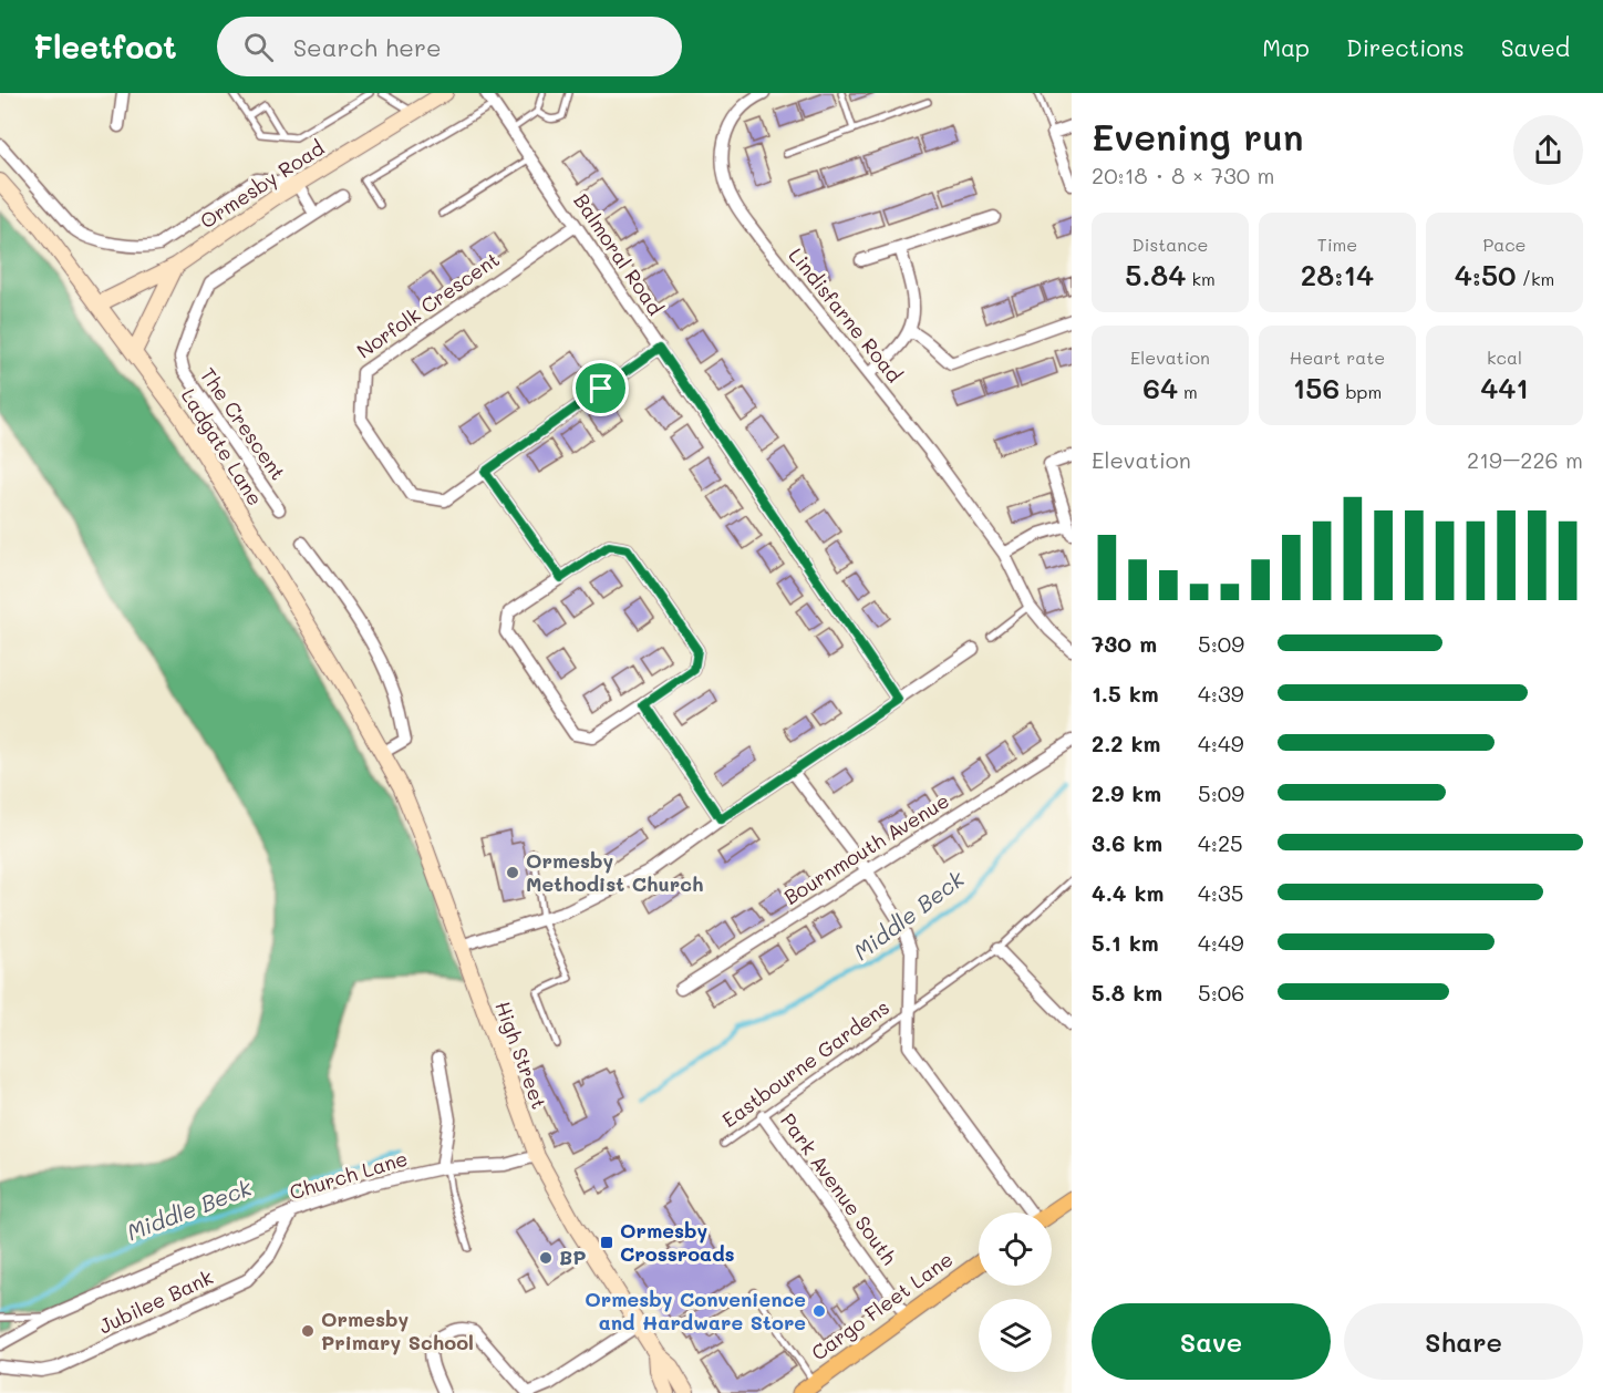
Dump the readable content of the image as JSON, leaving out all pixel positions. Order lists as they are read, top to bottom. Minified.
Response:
{"streets":{"main road":["Ormesby Road","Ladgate Lane","High Street","Cargo Fleet Lane"],"street":["Balmoral Road","Norfolk Crescent","Lindisfarne Road","The Crescent","Bournmouth Avenue","Church Lane","Park Avenue South","Jubilee Bank"],"lane":["Eastbourne Gardens"]},"crossings":[["Ormesby Road","Ladgate Lane"],["Balmoral Road","Norfolk Crescent"],["Ladgate Lane","High Street"],["High Street","Church Lane"],["Eastbourne Gardens","Park Avenue South"],["Church Lane","Jubilee Bank"],["Park Avenue South","Cargo Fleet Lane"]],"water":["Middle Beck"],"places":{"other":["Ormesby Methodist Church","BP","Ormesby Convenience and Hardware Store","Ormesby Primary School"],"transit":["Ormesby Crossroads"]},"page":{"header":"Fleetfoot","search":"Search here","nav":["Map","Directions","Saved"],"heading":["Evening run","20:18 · 8 × 730 m"],"stats":[["Distance","5.84 km"],["Time","28:14"],["Pace","4:50 /km"],["Elevation","64 m"],["Heart rate","156 bpm"],["kcal","441"]],"chart":["Elevation","219–226 m"],"list":[{"name":"730 m","note":"5:09"},{"name":"1.5 km","note":"4:39"},{"name":"2.2 km","note":"4:49"},{"name":"2.9 km","note":"5:09"},{"name":"3.6 km","note":"4:25"},{"name":"4.4 km","note":"4:35"},{"name":"5.1 km","note":"4:49"},{"name":"5.8 km","note":"5:06"}],"buttons":["Save","Share"]}}
